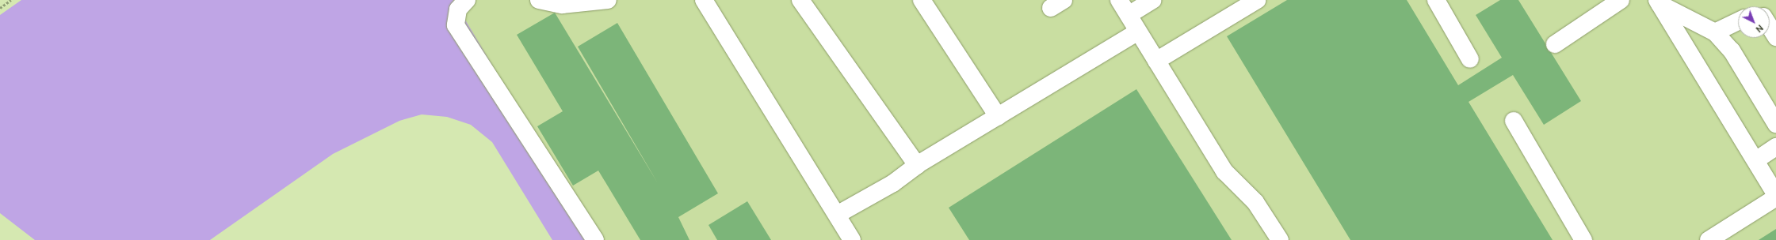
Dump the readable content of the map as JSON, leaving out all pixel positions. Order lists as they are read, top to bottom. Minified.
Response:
{"north":"bottom right"}
